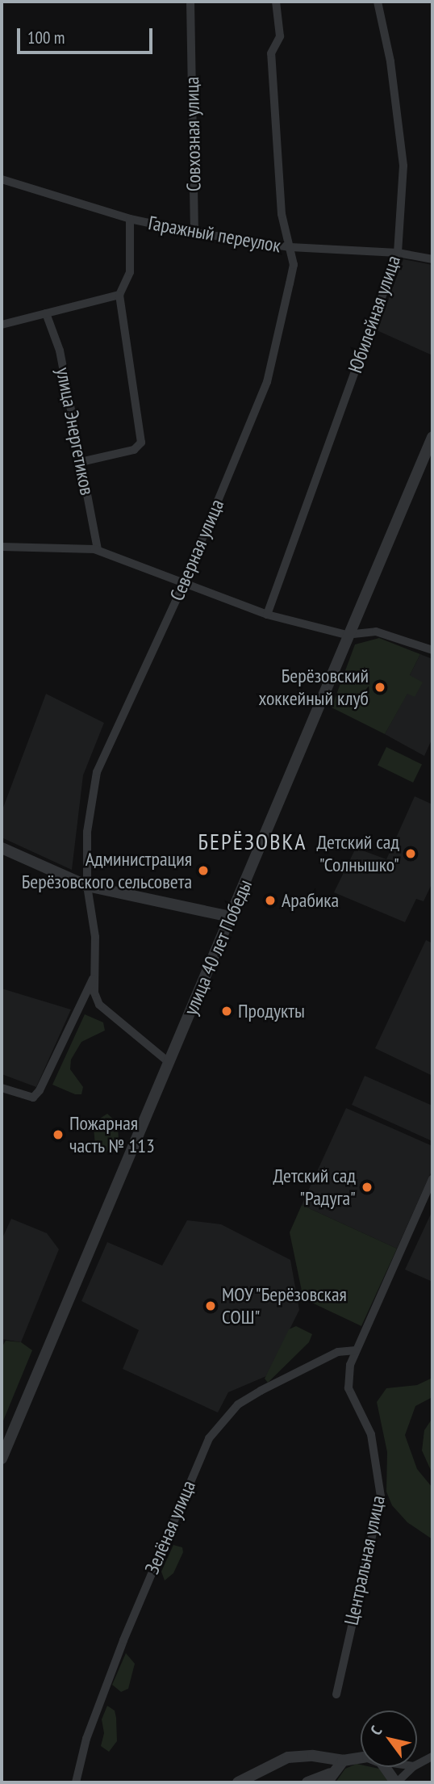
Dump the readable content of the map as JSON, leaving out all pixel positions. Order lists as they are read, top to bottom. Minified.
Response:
{"streets":{"street":["Совхозная улица","Гаражный переулок","Юбилейная улица","улица Энергетиков","Северная улица","улица 40 лет Победы","Зелёная улица","Центральная улица"]},"crossings":[["Совхозная улица","Гаражный переулок"],["Гаражный переулок","Юбилейная улица"],["Гаражный переулок","Северная улица"],["Северная улица","улица 40 лет Победы"],["Зелёная улица","Центральная улица"]],"districts":["БЕРЁЗОВКА"],"places":["Берёзовский хоккейный клуб","Детский сад \"Солнышко\"","Администрация Берёзовского сельсовета","Арабика","Продукты","Пожарная часть № 113","Детский сад \"Радуга\"","МОУ \"Берёзовская СОШ\""],"scale_bar":"100 m","north":"top left"}
